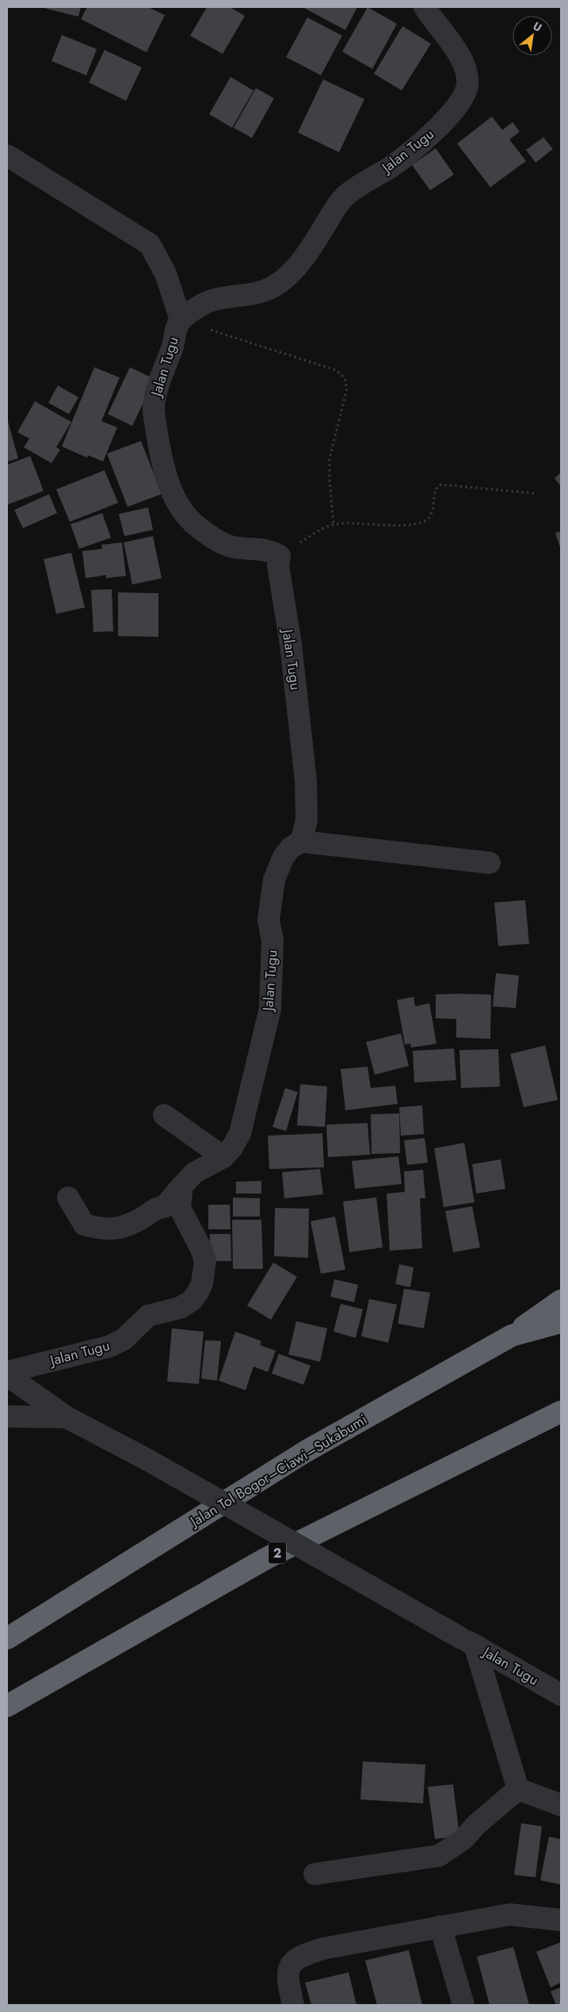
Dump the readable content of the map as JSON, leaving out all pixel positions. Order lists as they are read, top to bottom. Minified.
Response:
{"streets":{"highway":["Jalan Tol Bogor–Ciawi–Sukabumi","2"],"street":["Jalan Tugu"]},"north":"top right"}
